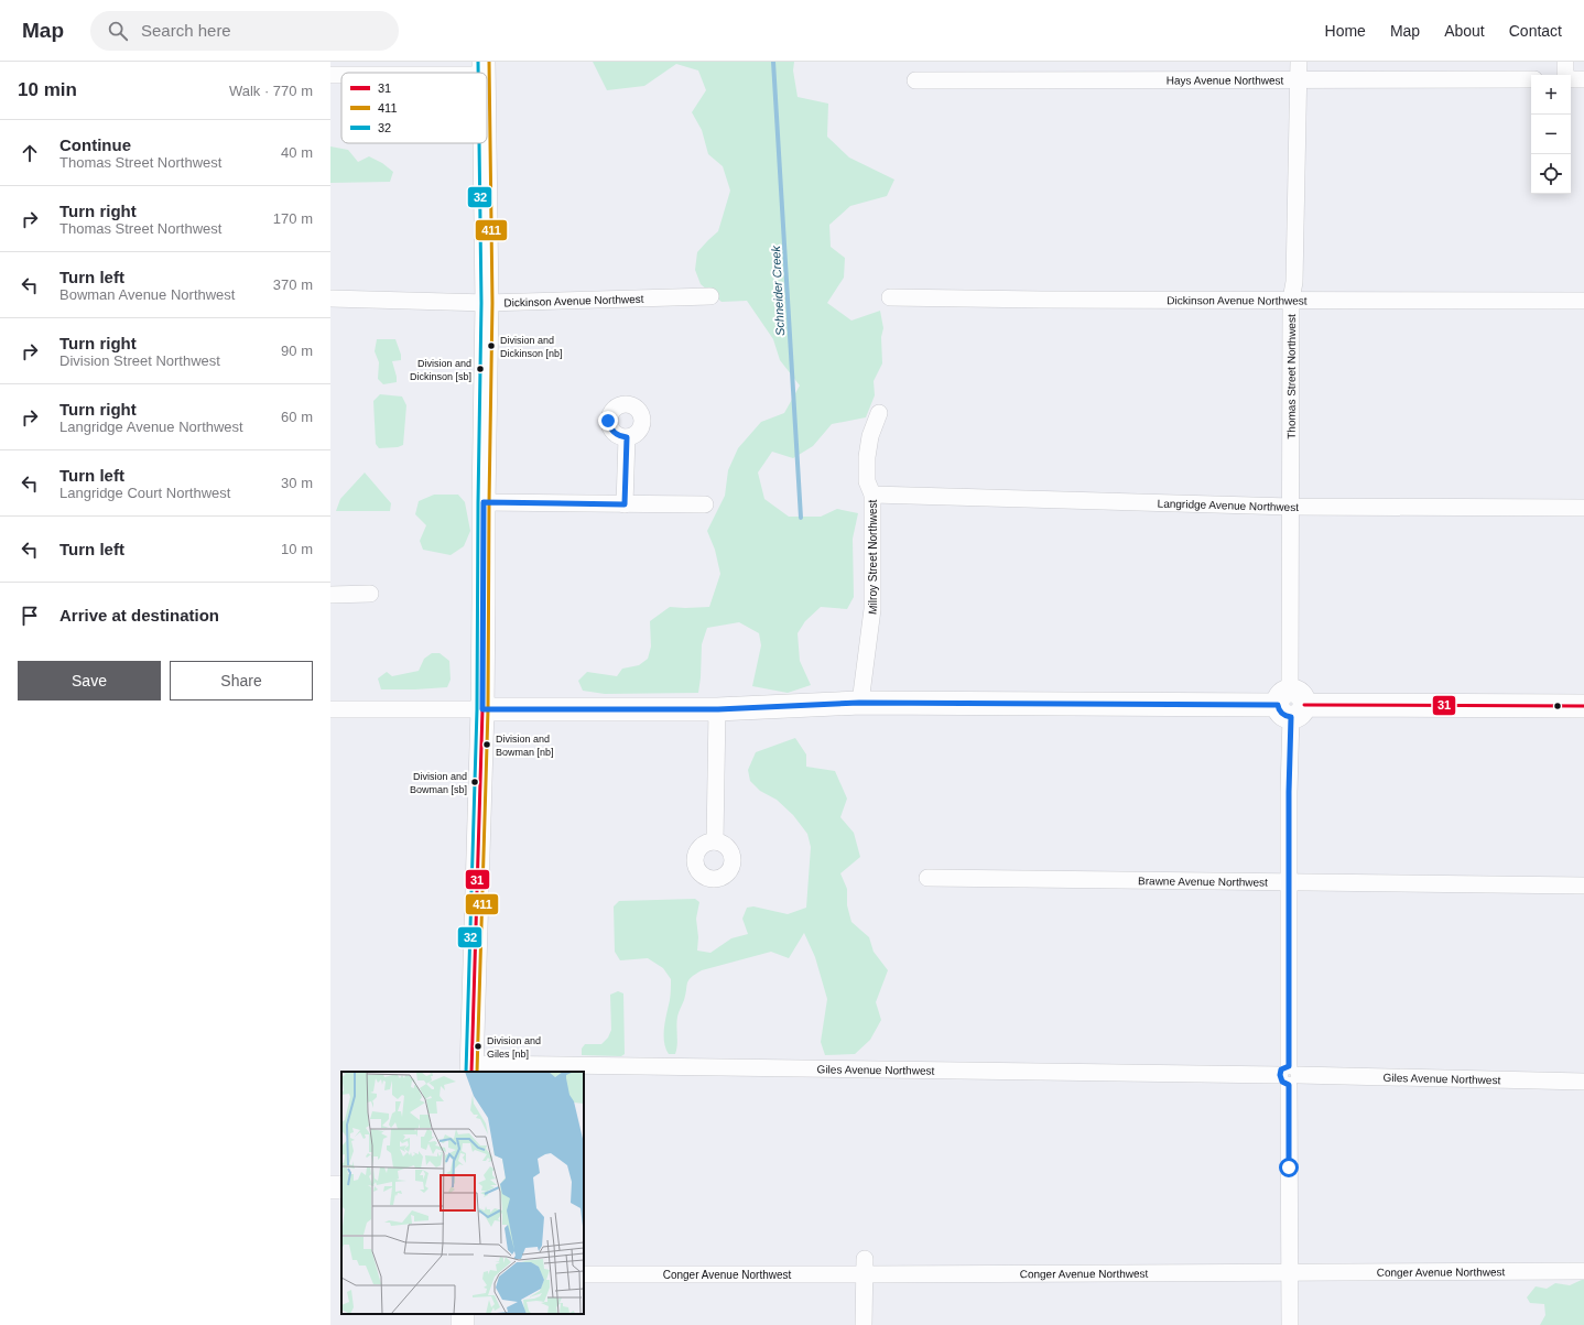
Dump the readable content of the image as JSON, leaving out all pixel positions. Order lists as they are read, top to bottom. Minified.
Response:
{"streets":{"street":["Hays Avenue Northwest","Dickinson Avenue Northwest","Thomas Street Northwest","Langridge Avenue Northwest","Milroy Street Northwest","Brawne Avenue Northwest","Giles Avenue Northwest","Conger Avenue Northwest"]},"crossings":[["Hays Avenue Northwest","Thomas Street Northwest"],["Dickinson Avenue Northwest","Thomas Street Northwest"],["Thomas Street Northwest","Langridge Avenue Northwest"],["Thomas Street Northwest","Brawne Avenue Northwest"],["Thomas Street Northwest","Giles Avenue Northwest"],["Thomas Street Northwest","Conger Avenue Northwest"],["Langridge Avenue Northwest","Milroy Street Northwest"]],"water":["Schneider Creek"],"places":["Division and Dickinson [nb]","Division and Dickinson [sb]","Division and Bowman [nb]","Division and Bowman [sb]","Division and Giles [nb]"],"lines":["transit line 411","transit line 32","transit line 31"],"legend":["31","411","32"],"page":{"header":"Map","search":"Search here","nav":["Home","Map","About","Contact"],"heading":["10 min","Walk · 770 m"],"map_buttons":["+","−"],"list":[["Continue","Thomas Street Northwest","40 m"],["Turn right","Thomas Street Northwest","170 m"],["Turn left","Bowman Avenue Northwest","370 m"],["Turn right","Division Street Northwest","90 m"],["Turn right","Langridge Avenue Northwest","60 m"],["Turn left","Langridge Court Northwest","30 m"],["Turn left","10 m"],"Arrive at destination"],"buttons":["Save","Share"]}}
